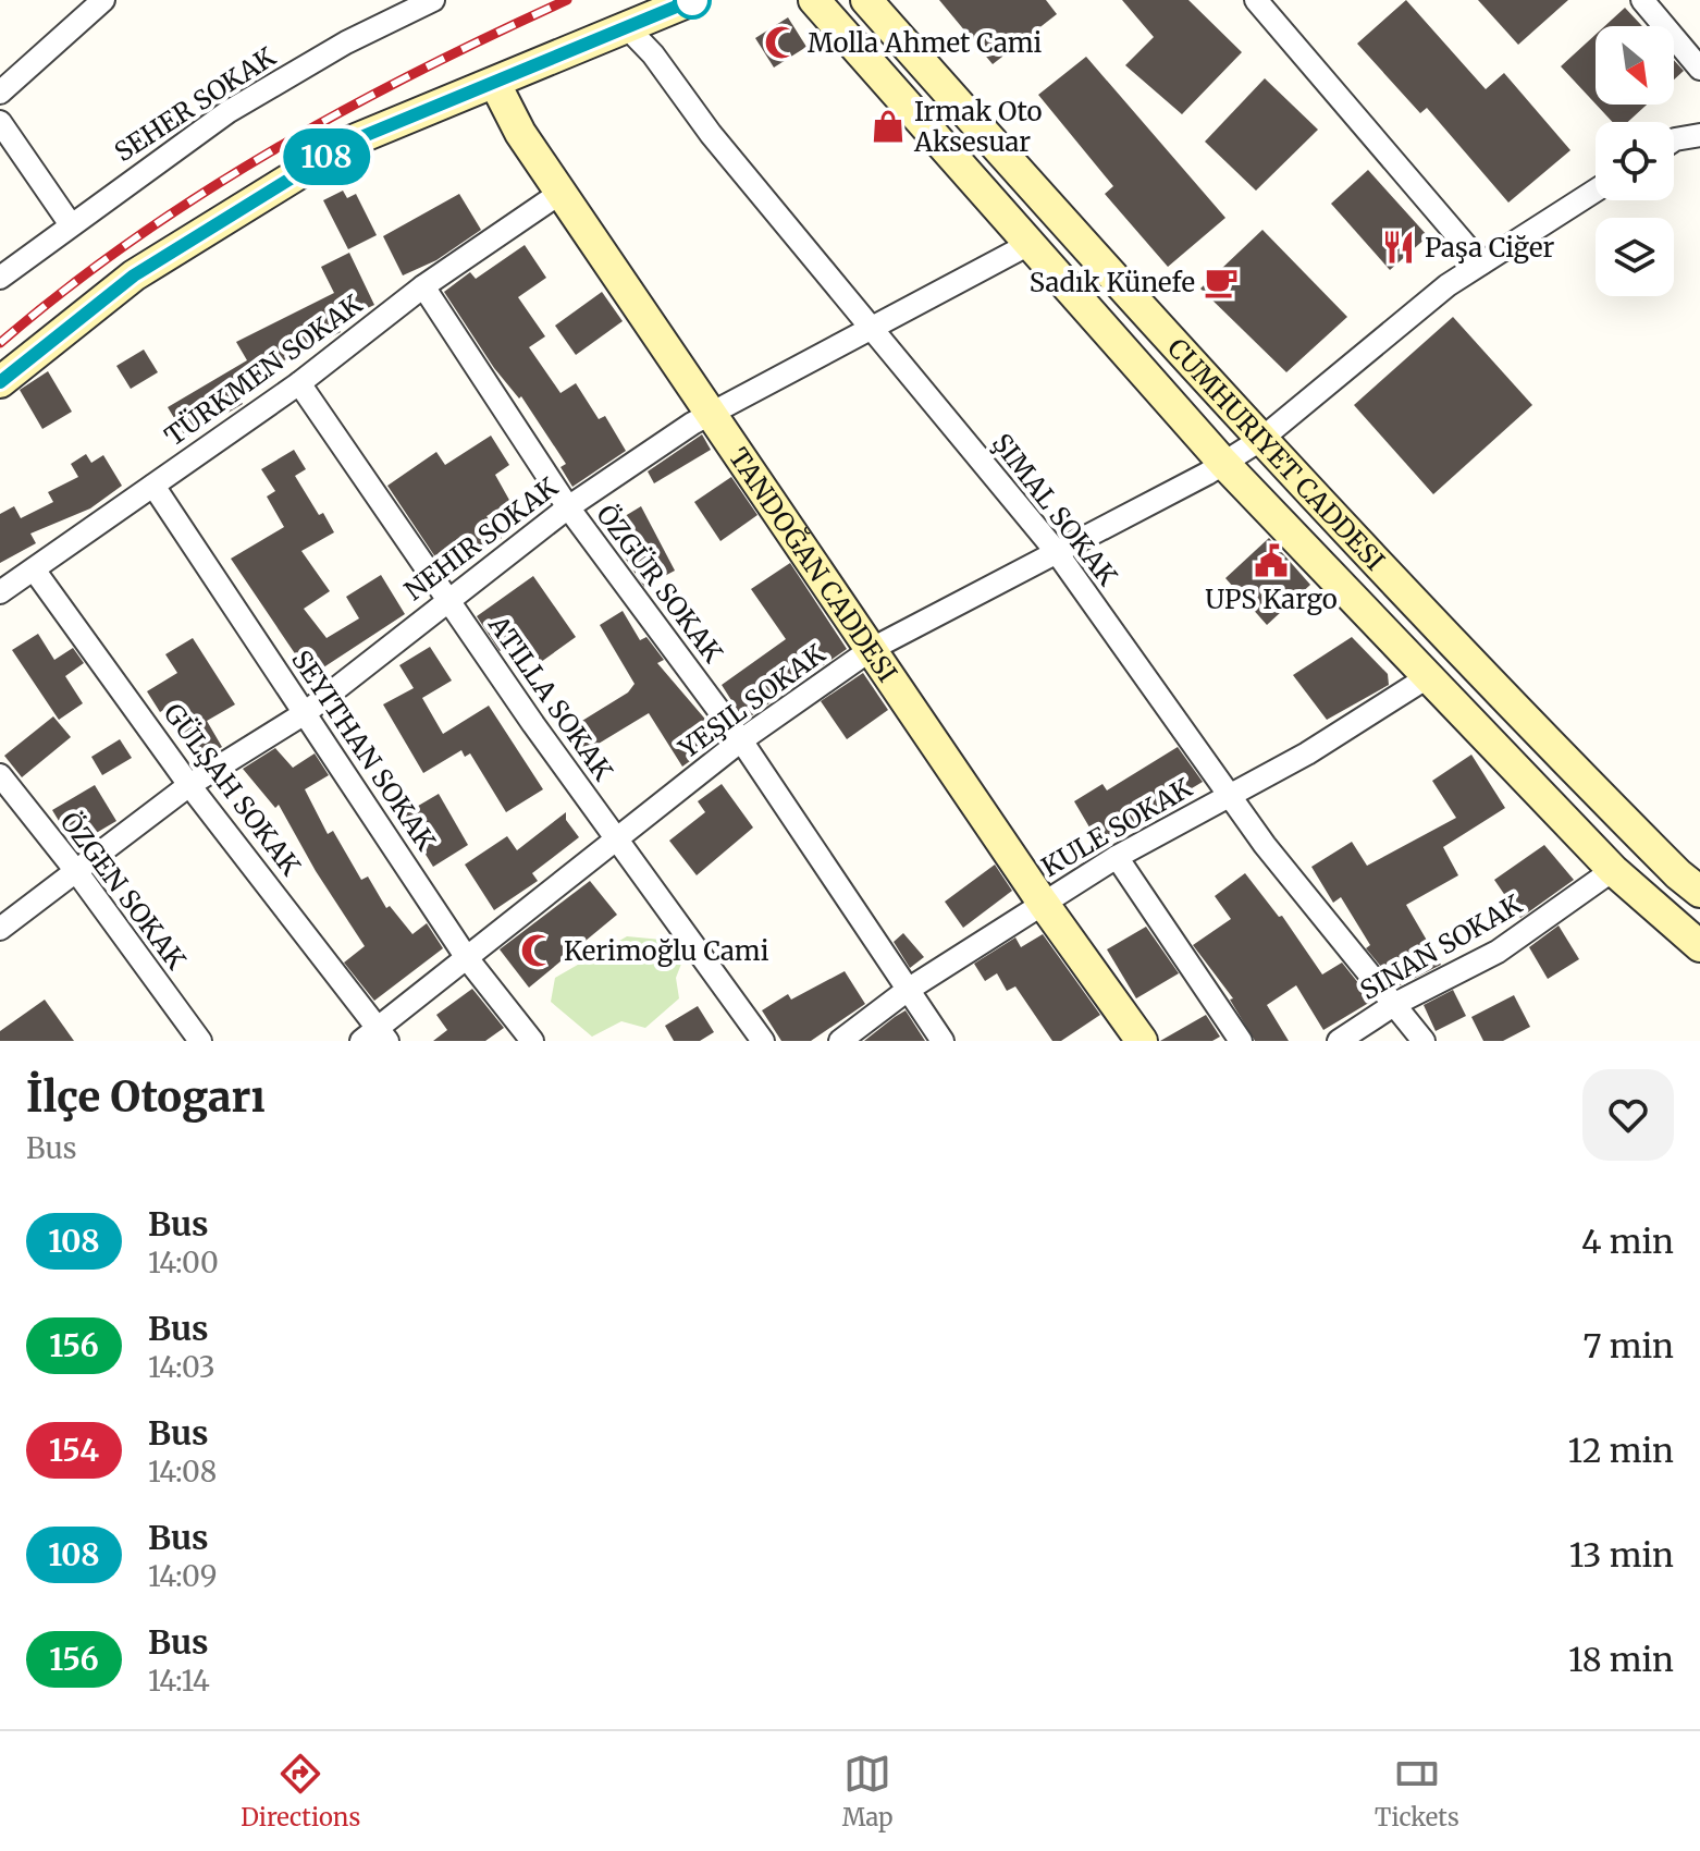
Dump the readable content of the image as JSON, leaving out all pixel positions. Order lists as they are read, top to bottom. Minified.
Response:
{"streets":{"main road":["CUMHURIYET CADDESI","TANDOĞAN CADDESI"],"street":["SEHER SOKAK","TÜRKMEN SOKAK","ŞIMAL SOKAK","NEHIR SOKAK","ÖZGÜR SOKAK","ATILLA SOKAK","YEŞIL SOKAK","SEYITHAN SOKAK","GÜLŞAH SOKAK","KULE SOKAK","ÖZGEN SOKAK","SINAN SOKAK"]},"crossings":[["TÜRKMEN SOKAK","TANDOĞAN CADDESI"],["TÜRKMEN SOKAK","ÖZGÜR SOKAK"],["TÜRKMEN SOKAK","ATILLA SOKAK"],["TÜRKMEN SOKAK","SEYITHAN SOKAK"],["TÜRKMEN SOKAK","GÜLŞAH SOKAK"],["CUMHURIYET CADDESI","YEŞIL SOKAK"],["ŞIMAL SOKAK","NEHIR SOKAK"],["ŞIMAL SOKAK","YEŞIL SOKAK"],["ŞIMAL SOKAK","KULE SOKAK"],["ŞIMAL SOKAK","SINAN SOKAK"],["NEHIR SOKAK","TANDOĞAN CADDESI"],["NEHIR SOKAK","ÖZGÜR SOKAK"],["NEHIR SOKAK","ATILLA SOKAK"],["NEHIR SOKAK","SEYITHAN SOKAK"],["NEHIR SOKAK","GÜLŞAH SOKAK"],["NEHIR SOKAK","ÖZGEN SOKAK"],["TANDOĞAN CADDESI","YEŞIL SOKAK"],["TANDOĞAN CADDESI","KULE SOKAK"],["ÖZGÜR SOKAK","YEŞIL SOKAK"],["ÖZGÜR SOKAK","KULE SOKAK"],["ATILLA SOKAK","YEŞIL SOKAK"],["YEŞIL SOKAK","SEYITHAN SOKAK"],["YEŞIL SOKAK","GÜLŞAH SOKAK"]],"places":{"mosque":["Molla Ahmet Cami","Kerimoğlu Cami"],"shop":["Irmak Oto Aksesuar"],"restaurant":["Paşa Ciğer"],"cafe":["Sadık Künefe"],"public building":["UPS Kargo"]},"lines":["bus line 108"],"north":"bottom right","page":{"on_map":"108","heading":["İlçe Otogarı","Bus"],"list":[{"mark":"108","name":"Bus","note":"14:00","value":"4 min"},{"mark":"156","name":"Bus","note":"14:03","value":"7 min"},{"mark":"154","name":"Bus","note":"14:08","value":"12 min"},{"mark":"108","name":"Bus","note":"14:09","value":"13 min"},{"mark":"156","name":"Bus","note":"14:14","value":"18 min"}],"tabs":["Directions","Map","Tickets"]}}
